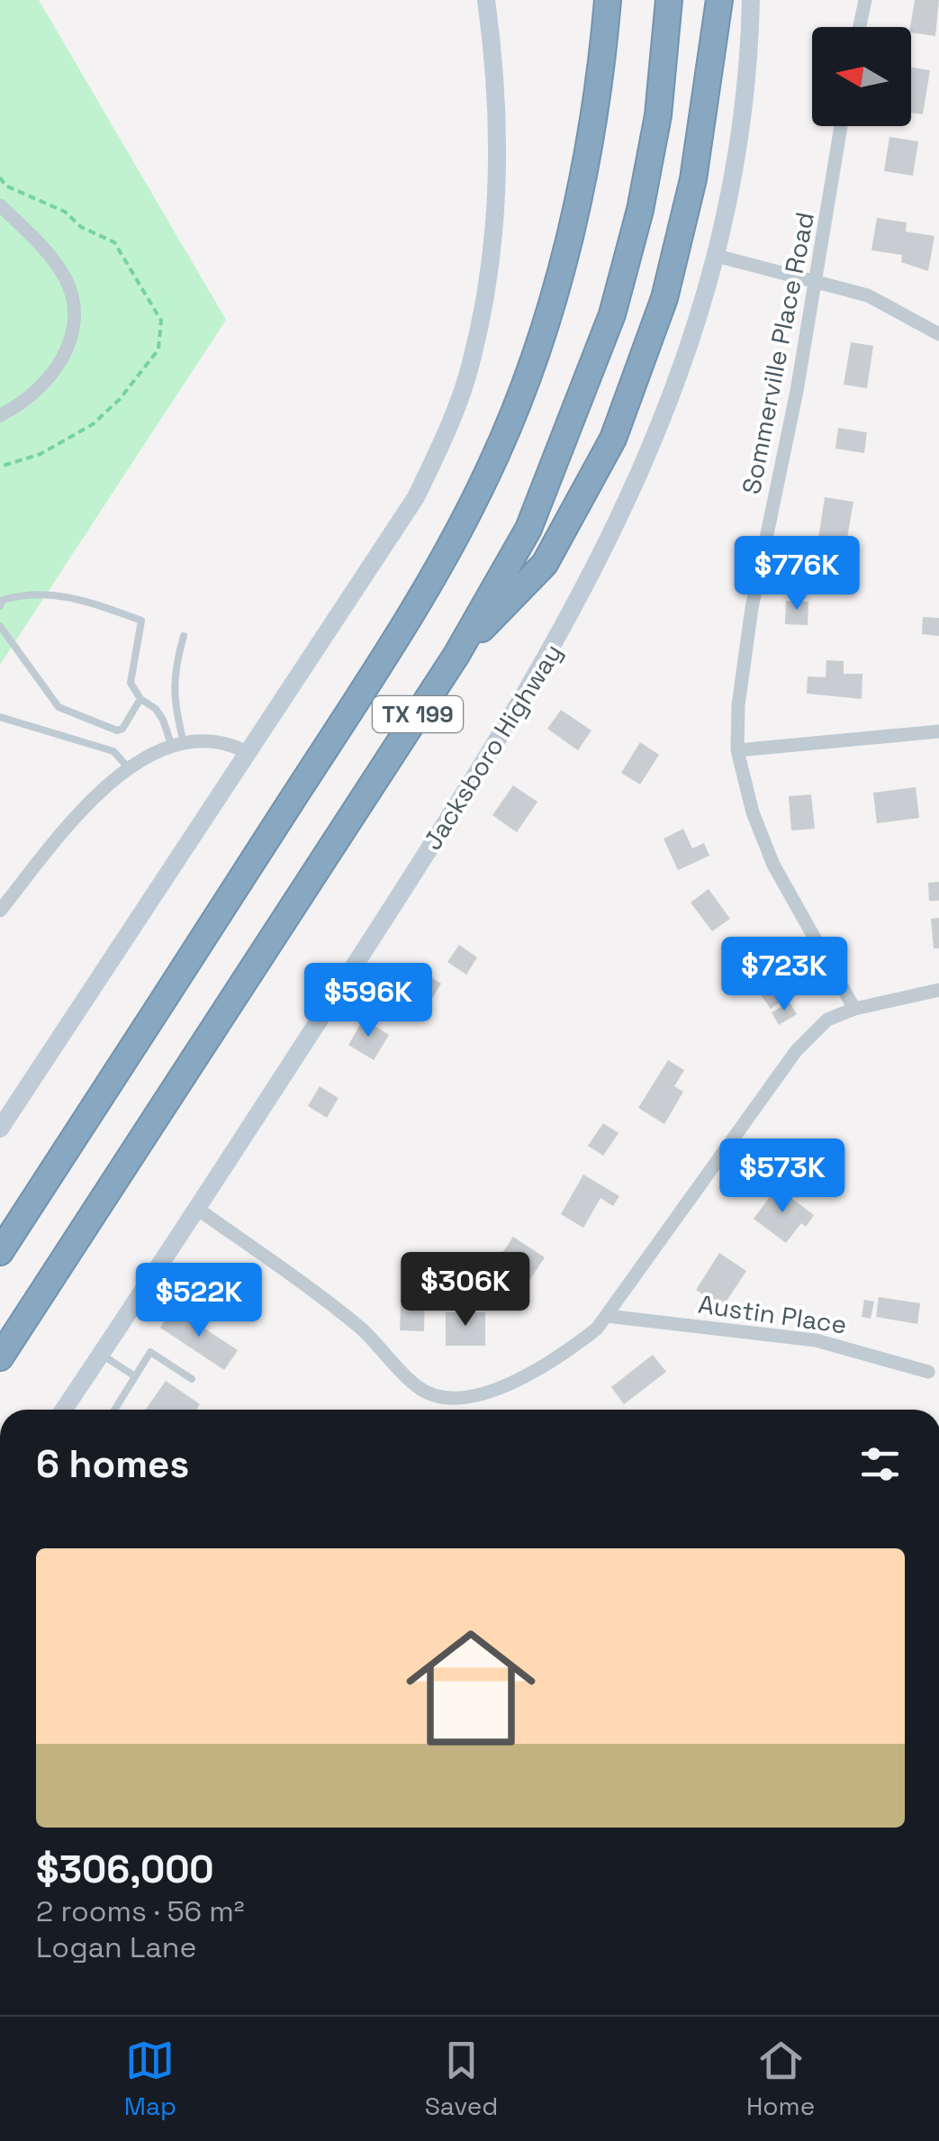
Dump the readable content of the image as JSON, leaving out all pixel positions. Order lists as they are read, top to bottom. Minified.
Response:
{"streets":{"highway":["TX 199"],"main road":["Jacksboro Highway"],"street":["Sommerville Place Road","Austin Place"]},"north":"left","page":{"price":["$776K","$723K","$596K","$573K","$306K","$522K"],"heading":"6 homes","list":[{"name":"$306,000","note":"2 rooms · 56 m² · Logan Lane"}],"tabs":["Map","Saved","Home"]}}
